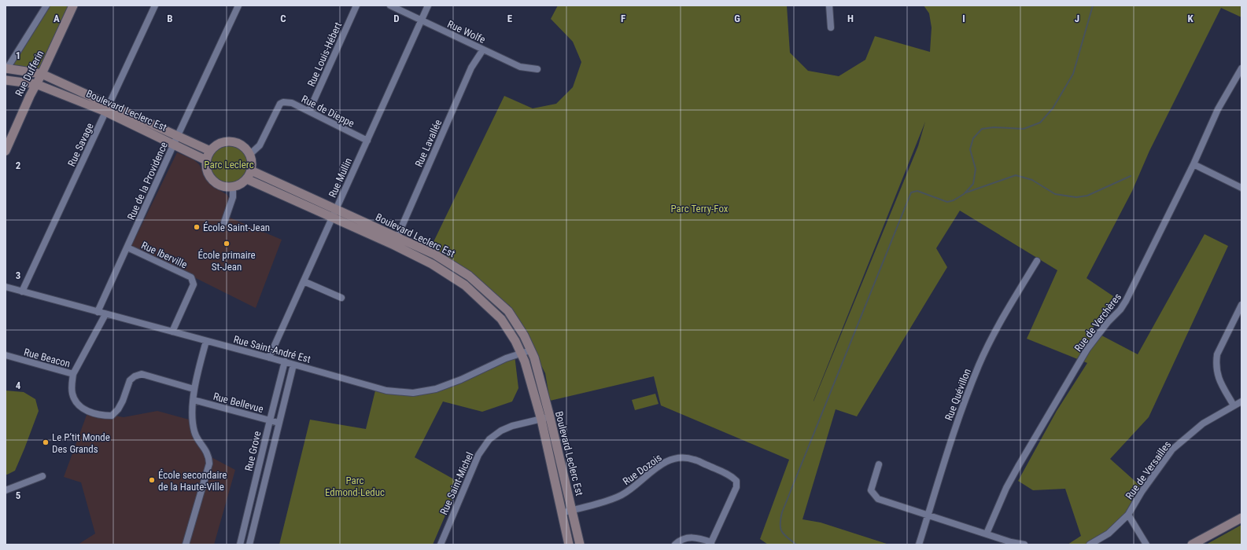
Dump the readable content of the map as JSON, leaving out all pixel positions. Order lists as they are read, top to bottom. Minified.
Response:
{"streets":{"street":["Rue Wolfe","Rue Louis-Hébert","Rue Dufferin","Boulevard Leclerc Est","Rue de Dieppe","Rue Lavallée","Rue Savage","Rue Mullin","Rue de la Providence","Rue Iberville","Rue de Verchères","Rue Saint-André Est","Rue Beacon","Rue Quévillon","Rue Bellevue","Rue Grove","Rue Dozois","Rue de Versailles","Rue Saint-Michel"]},"crossings":[["Rue Wolfe","Rue Lavallée"],["Rue Wolfe","Rue Mullin"],["Rue Louis-Hébert","Rue de Dieppe"],["Rue Dufferin","Boulevard Leclerc Est"],["Boulevard Leclerc Est","Rue de Dieppe"],["Boulevard Leclerc Est","Rue Lavallée"],["Boulevard Leclerc Est","Rue Savage"],["Boulevard Leclerc Est","Rue Mullin"],["Boulevard Leclerc Est","Rue de la Providence"],["Boulevard Leclerc Est","Rue Saint-André Est"],["Boulevard Leclerc Est","Rue Dozois"],["Boulevard Leclerc Est","Rue Saint-Michel"],["Rue de Dieppe","Rue Mullin"],["Rue Savage","Rue Saint-André Est"],["Rue Mullin","Rue Saint-André Est"],["Rue de la Providence","Rue Iberville"],["Rue de la Providence","Rue Saint-André Est"],["Rue Iberville","Rue Saint-André Est"],["Rue Saint-André Est","Rue Beacon"],["Rue Saint-André Est","Rue Grove"],["Rue Bellevue","Rue Grove"]],"parks":["Parc Leclerc","Parc Terry-Fox","Parc Edmond-Leduc"],"places":["École Saint-Jean","École primaire St-Jean","Le P’tit Monde Des Grands","École secondaire de la Haute-Ville"],"grid":{"columns":["A","B","C","D","E","F","G","H","I","J","K"],"rows":["1","2","3","4","5"]}}
